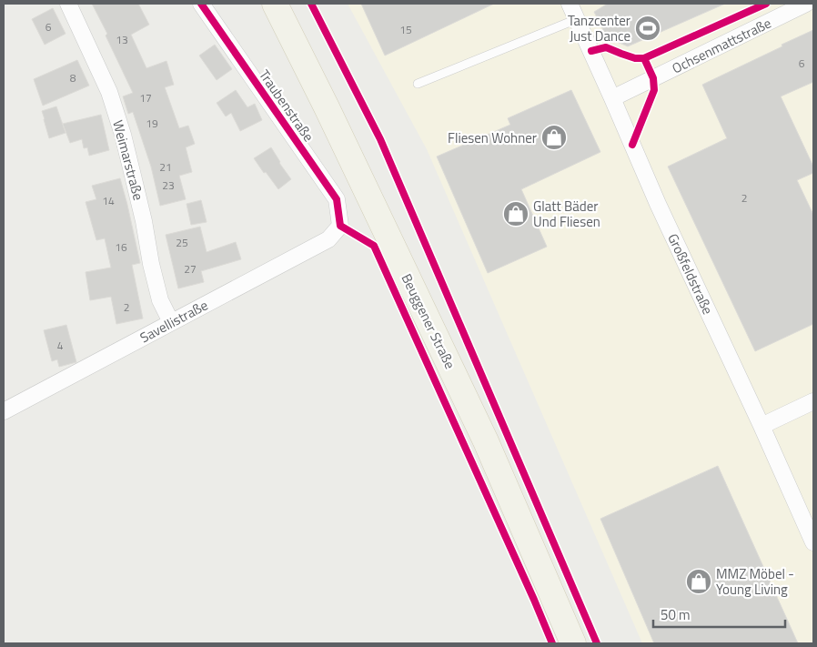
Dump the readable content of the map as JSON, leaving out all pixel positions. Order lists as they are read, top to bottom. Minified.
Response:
{"streets":{"main road":["Beuggener Straße"],"street":["Ochsenmattstraße","Traubenstraße","Weimarstraße","Großfeldstraße","Savellistraße"]},"crossings":[["Ochsenmattstraße","Großfeldstraße"],["Traubenstraße","Savellistraße"],["Weimarstraße","Savellistraße"]],"places":{"sports":["Tanzcenter Just Dance"],"shop":["Fliesen Wohner","Glatt Bäder Und Fliesen","MMZ Möbel - Young Living"]},"house_numbers":["6","15","13","6","8","17","19","21","23","2","14","25","16","27","2","4"],"scale_bar":"50 m"}
